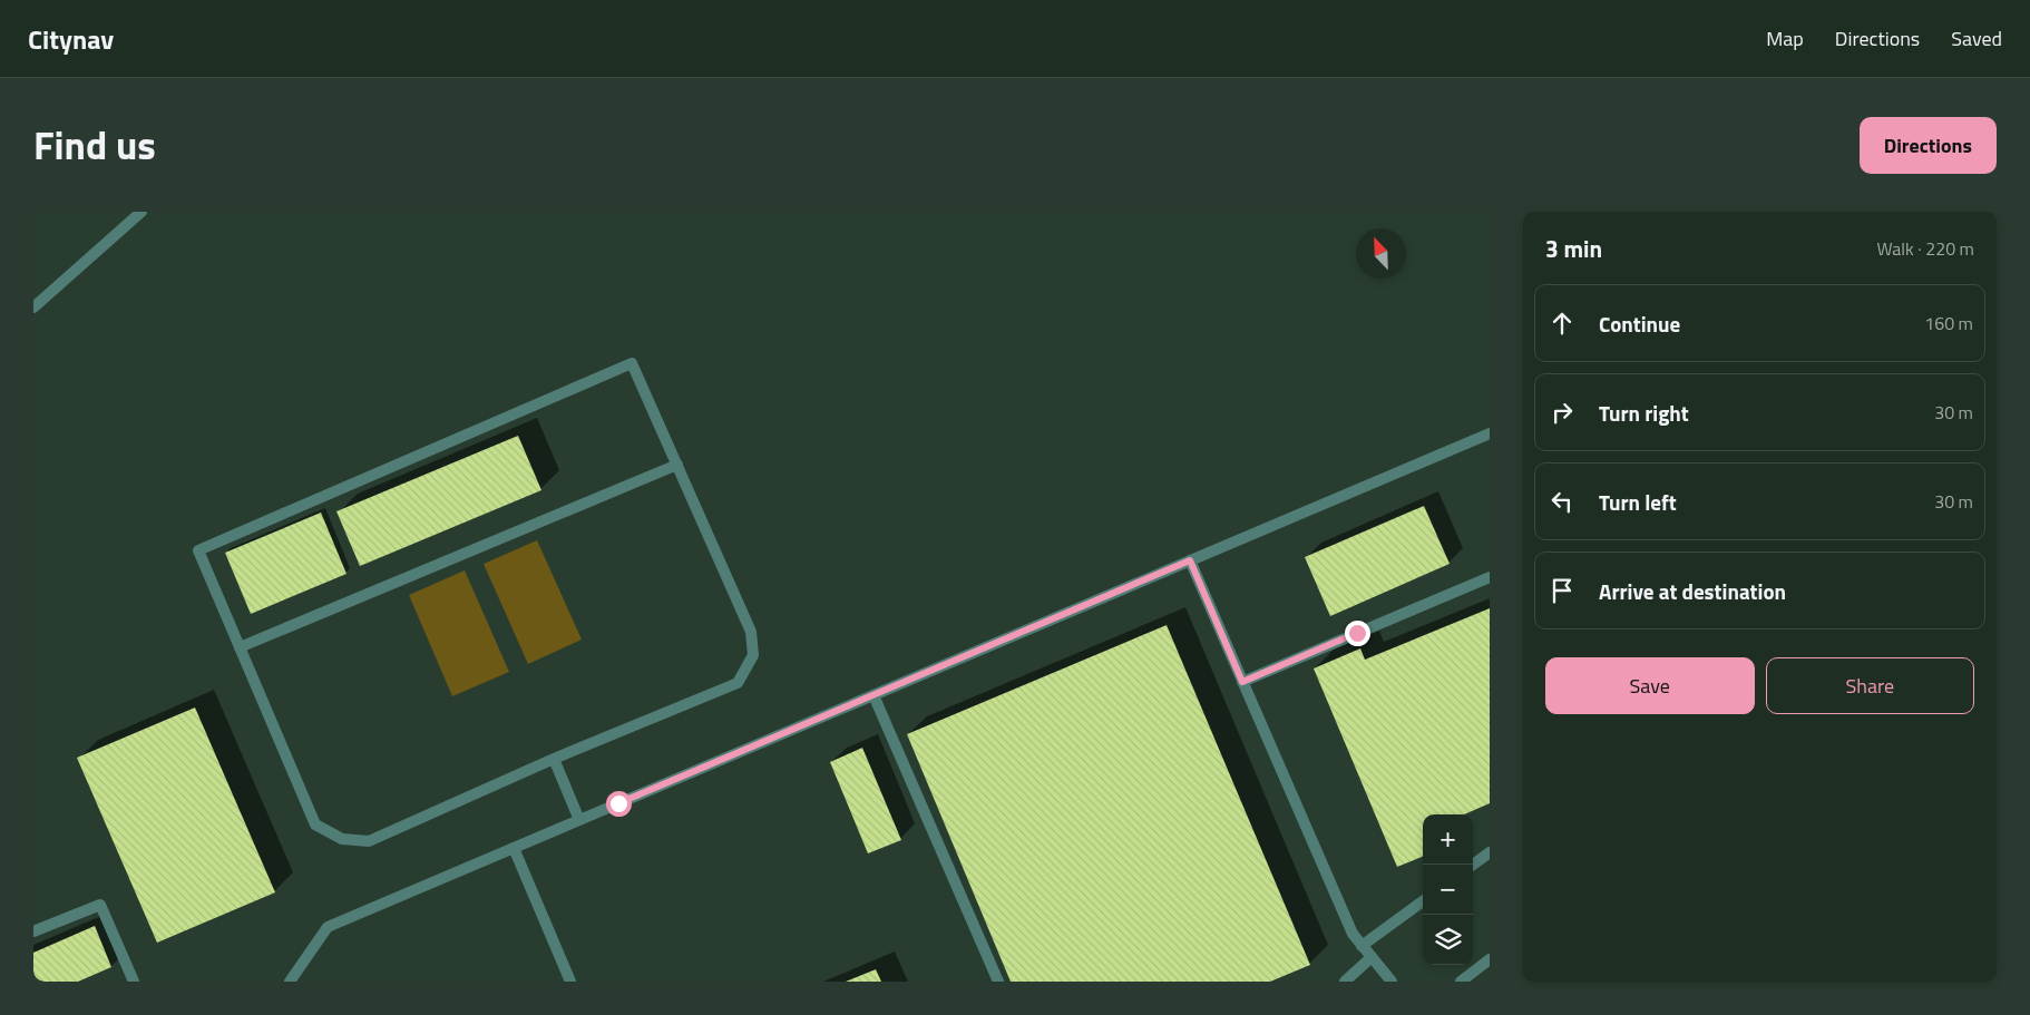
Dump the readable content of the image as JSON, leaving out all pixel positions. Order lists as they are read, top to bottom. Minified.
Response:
{"north":"top left","page":{"header":"Citynav","nav":["Map","Directions","Saved"],"title":"Find us","buttons":["Directions",["Save","Share"]],"heading":["3 min","Walk · 220 m"],"list":[["Continue","160 m"],["Turn right","30 m"],["Turn left","30 m"],"Arrive at destination"],"map_buttons":["+","−"]}}
